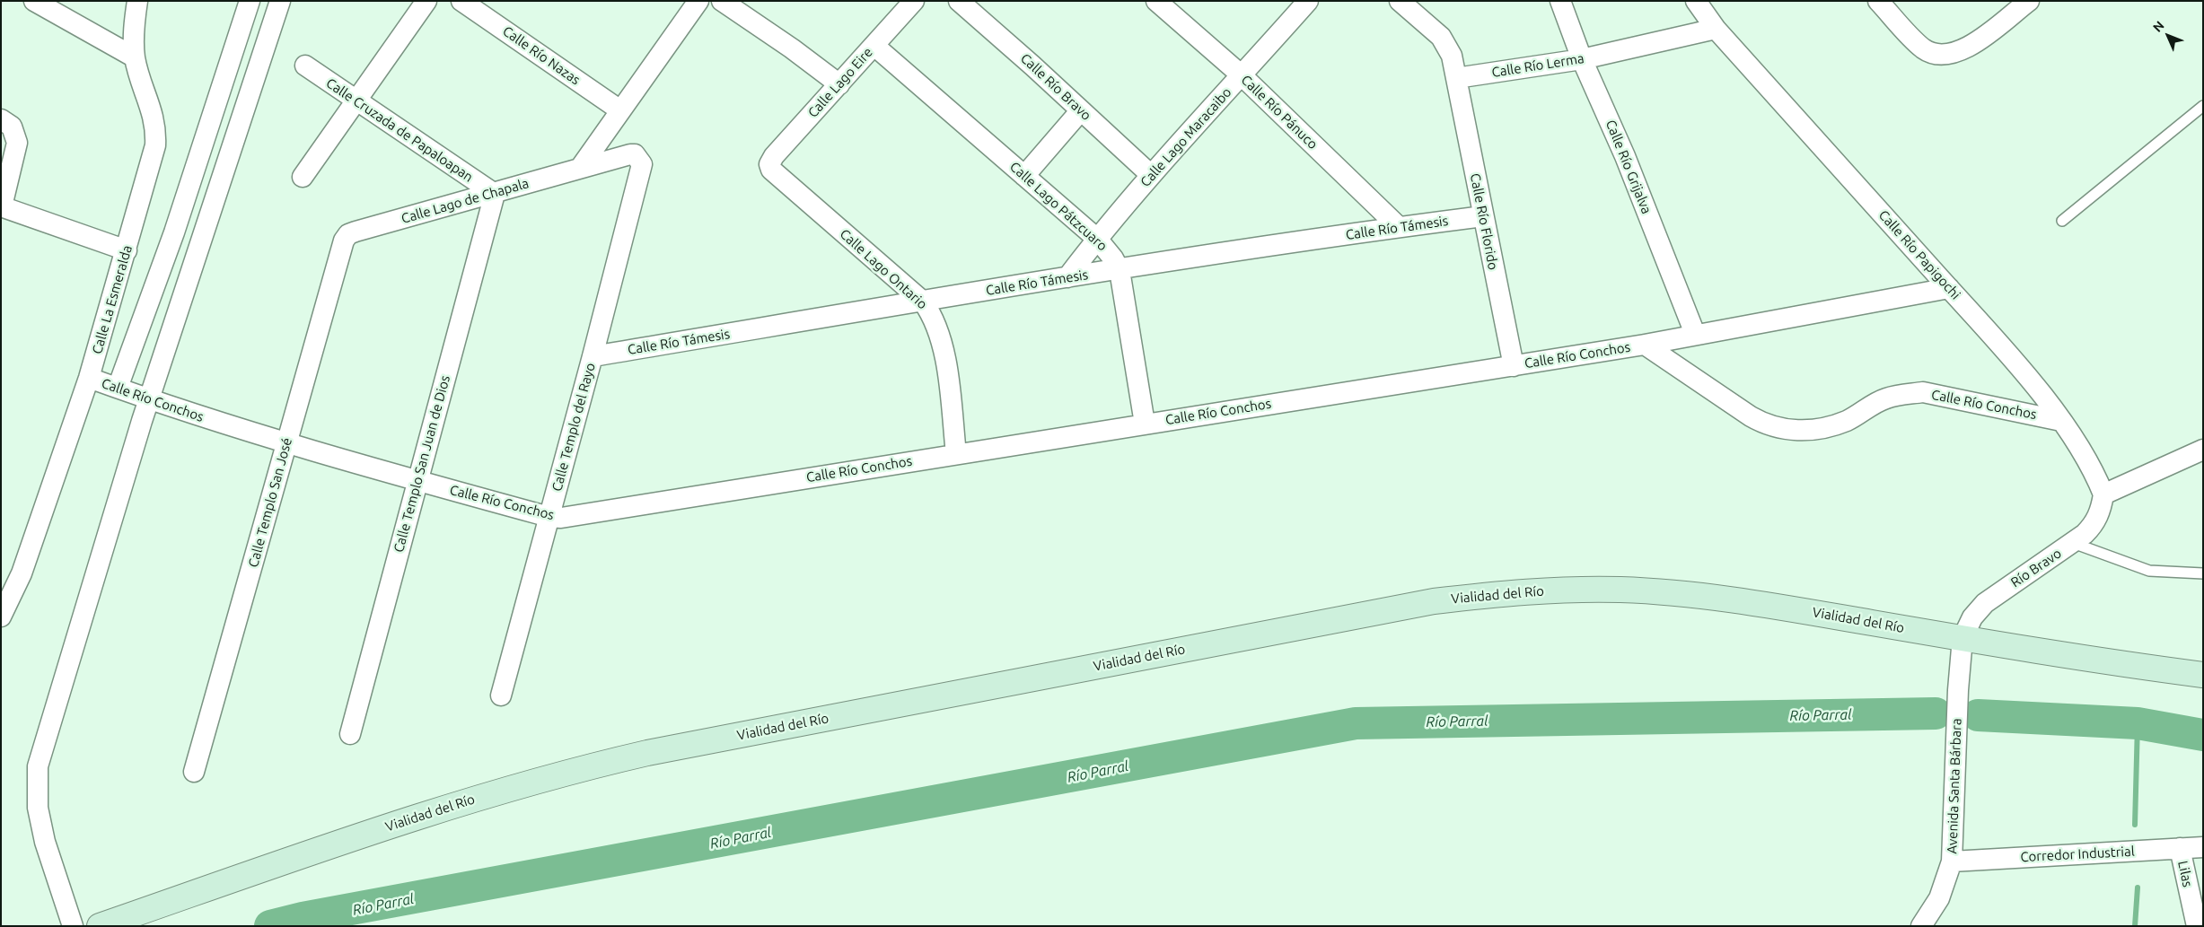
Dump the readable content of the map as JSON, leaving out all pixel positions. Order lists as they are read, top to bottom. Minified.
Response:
{"streets":{"main road":["Vialidad del Río"],"street":["Calle Río Nazas","Calle Río Lerma","Calle Lago Eire","Calle Río Bravo","Calle Río Pánuco","Calle Cruzada de Papaloapan","Calle Lago Maracaibo","Calle Río Grijalva","Calle Lago de Chapala","Calle Lago Pátzcuaro","Calle Río Florido","Calle Río Támesis","Calle Río Papigochi","Calle Lago Ontario","Calle La Esmeralda","Calle Río Conchos","Calle Templo del Rayo","Calle Templo San Juan de Dios","Calle Templo San José","Río Bravo","Avenida Santa Bárbara","Corredor Industrial","Lilas"]},"crossings":[["Calle Río Lerma","Calle Río Grijalva"],["Calle Río Lerma","Calle Río Florido"],["Calle Río Lerma","Calle Río Papigochi"],["Calle Lago Eire","Calle Lago Pátzcuaro"],["Calle Lago Eire","Calle Lago Ontario"],["Calle Río Bravo","Calle Lago Maracaibo"],["Calle Río Pánuco","Calle Lago Maracaibo"],["Calle Río Pánuco","Calle Río Támesis"],["Calle Cruzada de Papaloapan","Calle Lago de Chapala"],["Calle Cruzada de Papaloapan","Calle Templo San Juan de Dios"],["Calle Lago Maracaibo","Calle Lago Pátzcuaro"],["Calle Lago Maracaibo","Calle Río Támesis"],["Calle Río Grijalva","Calle Río Conchos"],["Calle Lago de Chapala","Calle Templo del Rayo"],["Calle Lago de Chapala","Calle Templo San Juan de Dios"],["Calle Lago de Chapala","Calle Templo San José"],["Calle Lago Pátzcuaro","Calle Río Támesis"],["Calle Lago Pátzcuaro","Calle Río Conchos"],["Calle Río Florido","Calle Río Támesis"],["Calle Río Florido","Calle Río Conchos"],["Calle Río Támesis","Calle Lago Ontario"],["Calle Río Támesis","Calle Templo del Rayo"],["Calle Río Papigochi","Calle Río Conchos"],["Calle Río Papigochi","Río Bravo"],["Calle Lago Ontario","Calle Río Conchos"],["Calle La Esmeralda","Calle Río Conchos"],["Calle Río Conchos","Calle Templo del Rayo"],["Calle Río Conchos","Calle Templo San Juan de Dios"],["Calle Río Conchos","Calle Templo San José"],["Río Bravo","Vialidad del Río"],["Río Bravo","Avenida Santa Bárbara"],["Vialidad del Río","Avenida Santa Bárbara"],["Avenida Santa Bárbara","Corredor Industrial"],["Corredor Industrial","Lilas"]],"water":["Río Parral"],"north":"top left"}
